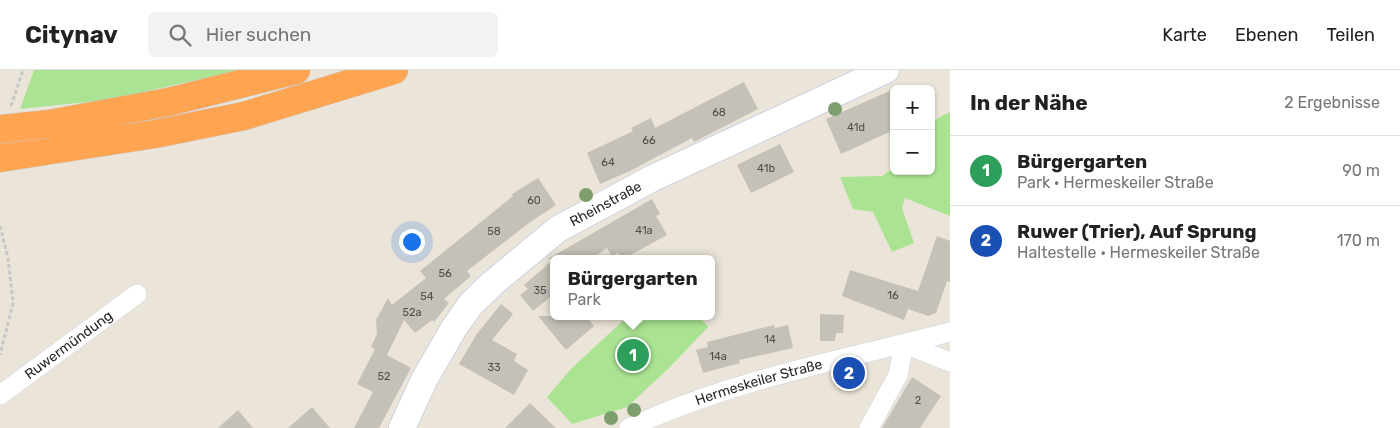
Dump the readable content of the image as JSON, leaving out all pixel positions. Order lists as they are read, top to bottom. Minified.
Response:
{"streets":{"main road":["Rheinstraße"],"street":["Ruwermündung","Hermeskeiler Straße"]},"house_numbers":["68","41d","66","64","41b","60","41a","58","56","35","16","54","52a","14","14a","33","52","2"],"page":{"header":"Citynav","search":"Hier suchen","nav":["Karte","Ebenen","Teilen"],"heading":["In der Nähe","2 Ergebnisse"],"map_buttons":["+","−"],"list":[{"mark":"1","name":"Bürgergarten","note":"Park · Hermeskeiler Straße","value":"90 m"},{"mark":"2","name":"Ruwer (Trier), Auf Sprung","note":"Haltestelle · Hermeskeiler Straße","value":"170 m"}],"popup":["Bürgergarten","Park"],"pins":["1","2"]}}
